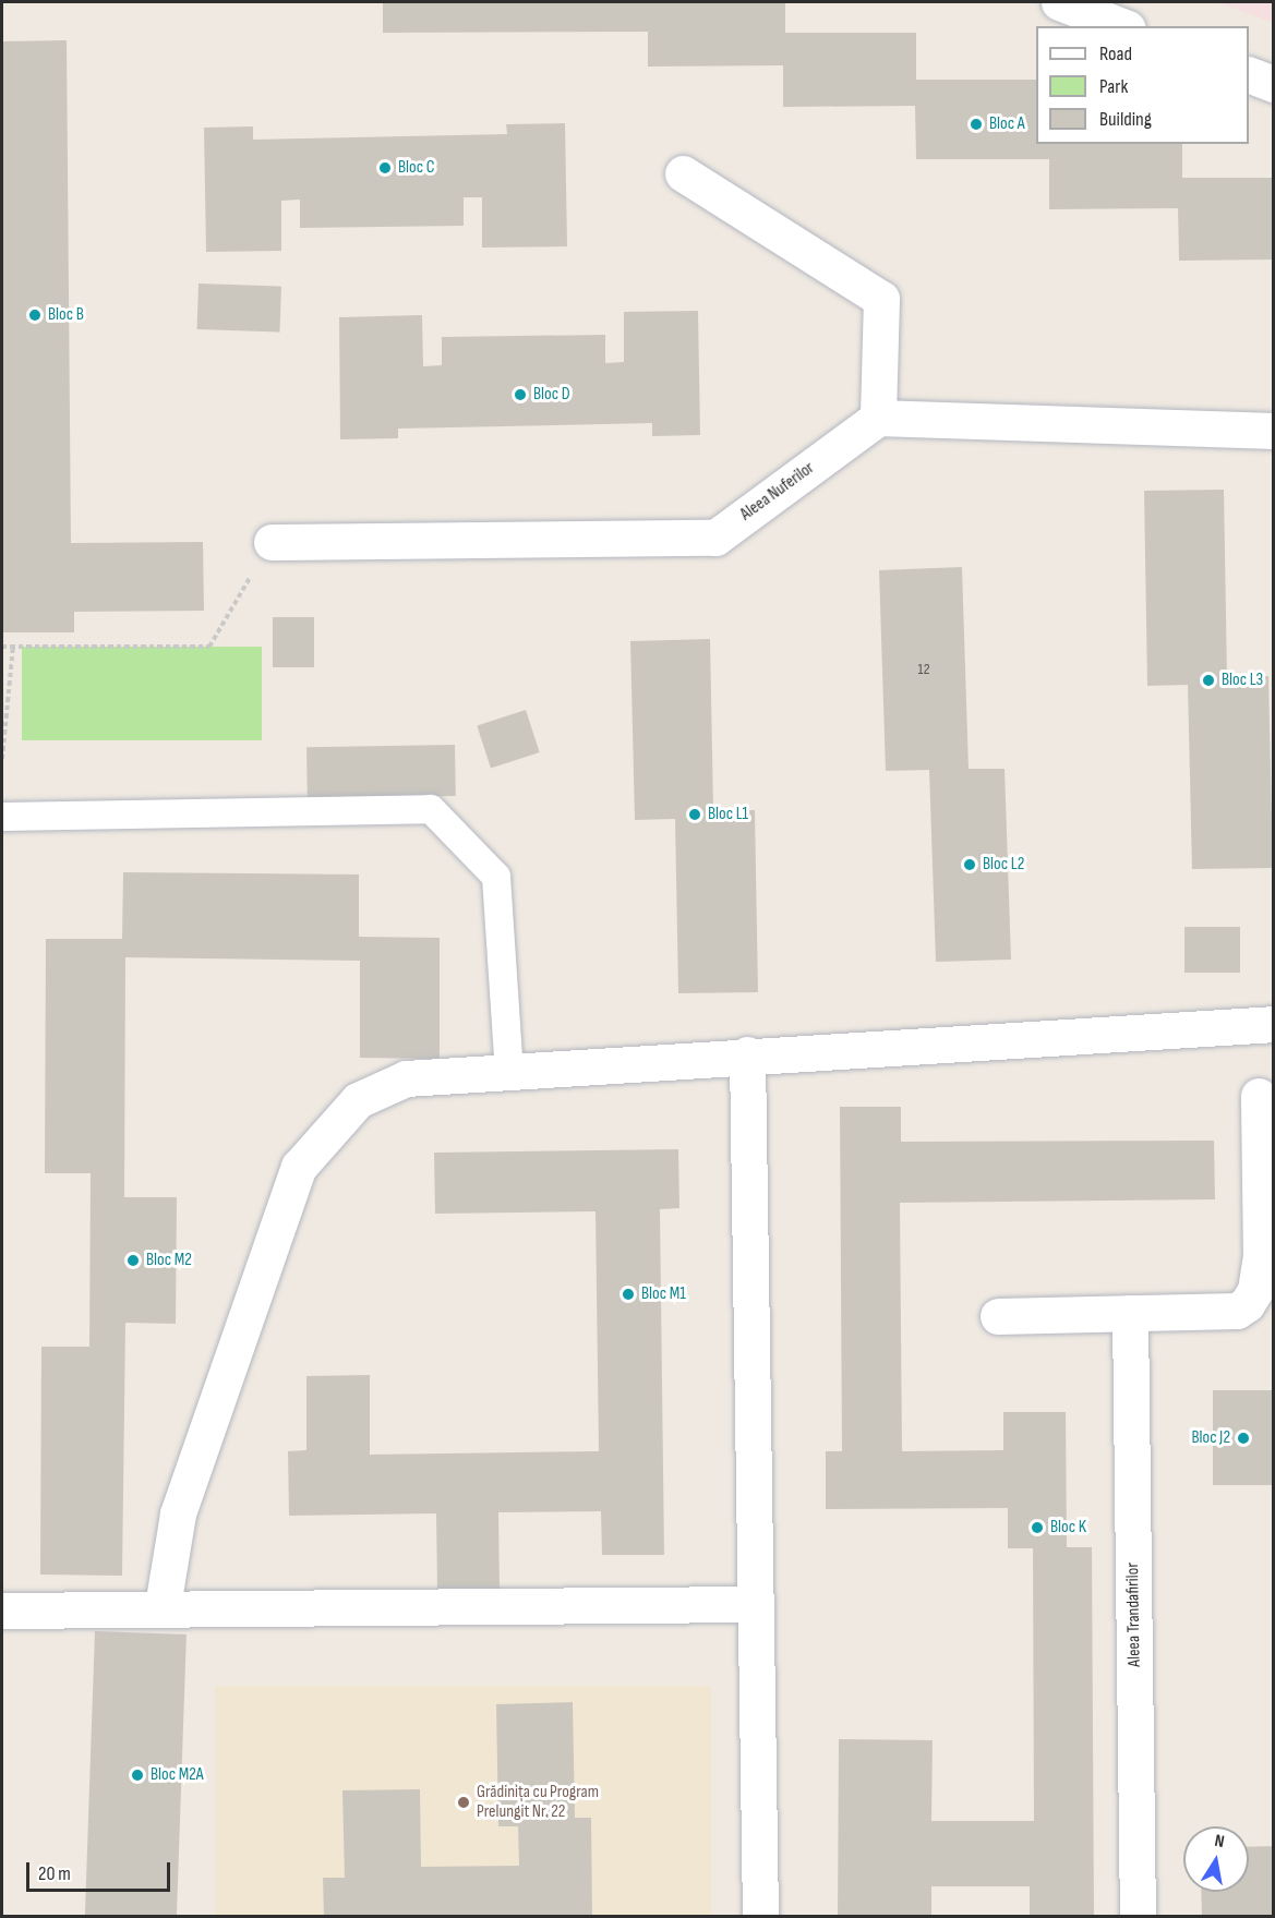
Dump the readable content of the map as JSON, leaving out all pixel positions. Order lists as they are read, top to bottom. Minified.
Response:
{"streets":{"street":["Aleea Nuferilor","Aleea Trandafirilor"]},"places":["Bloc A","Bloc C","Bloc B","Bloc D","Bloc L3","Bloc L1","Bloc L2","Bloc M2","Bloc M1","Bloc J2","Bloc K","Bloc M2A","Grădinița cu Program Prelungit Nr. 22"],"house_numbers":["12"],"legend":["Road","Park","Building"],"scale_bar":"20 m","north":"top"}
